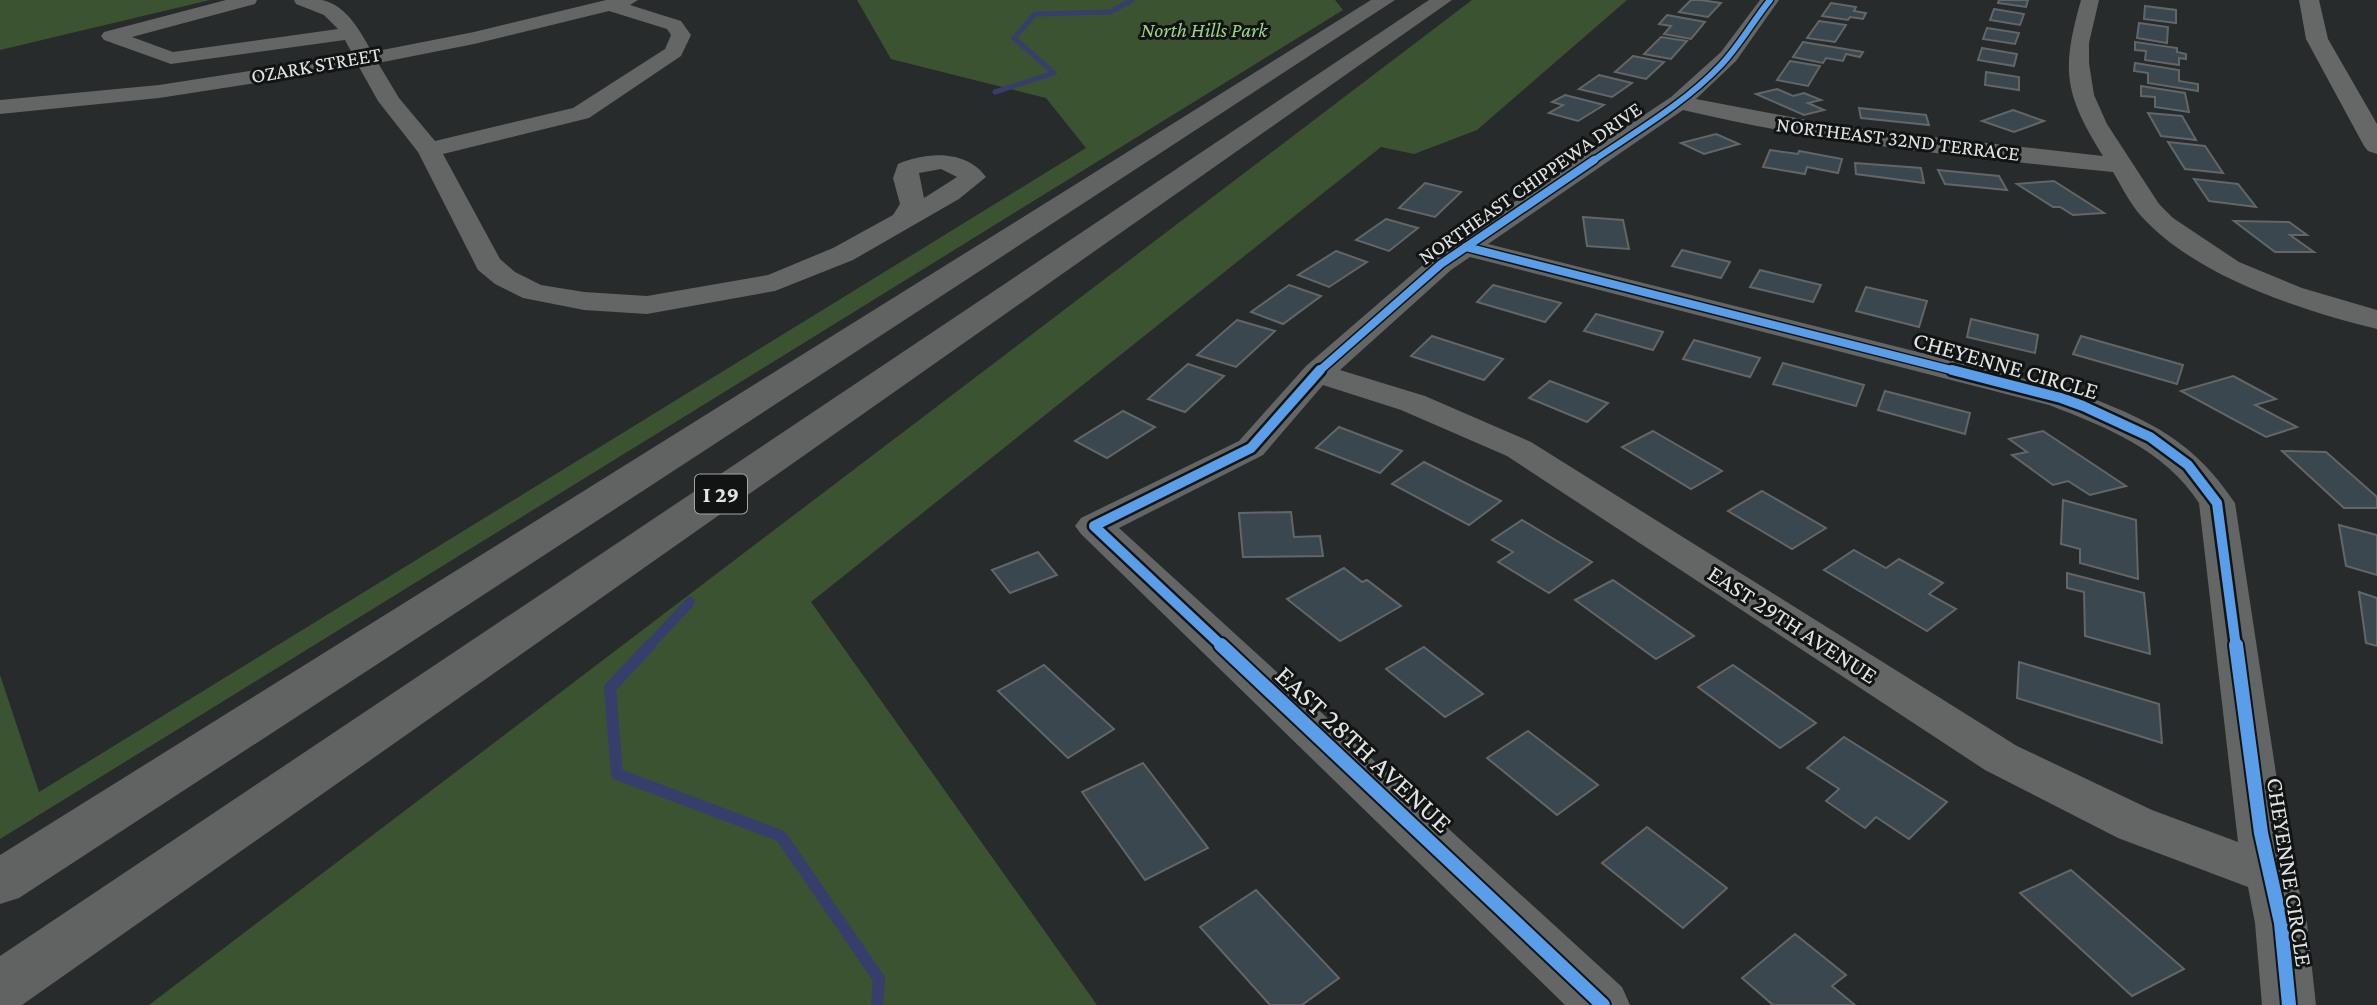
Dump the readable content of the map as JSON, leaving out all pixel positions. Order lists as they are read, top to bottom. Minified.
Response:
{"streets":{"highway":["I 29"],"street":["OZARK STREET","NORTHEAST 32ND TERRACE","NORTHEAST CHIPPEWA DRIVE","CHEYENNE CIRCLE","EAST 29TH AVENUE","EAST 28TH AVENUE"]},"crossings":[["NORTHEAST 32ND TERRACE","NORTHEAST CHIPPEWA DRIVE"],["NORTHEAST CHIPPEWA DRIVE","CHEYENNE CIRCLE"],["NORTHEAST CHIPPEWA DRIVE","EAST 29TH AVENUE"],["NORTHEAST CHIPPEWA DRIVE","EAST 28TH AVENUE"],["CHEYENNE CIRCLE","EAST 29TH AVENUE"]],"parks":["North Hills Park"]}
